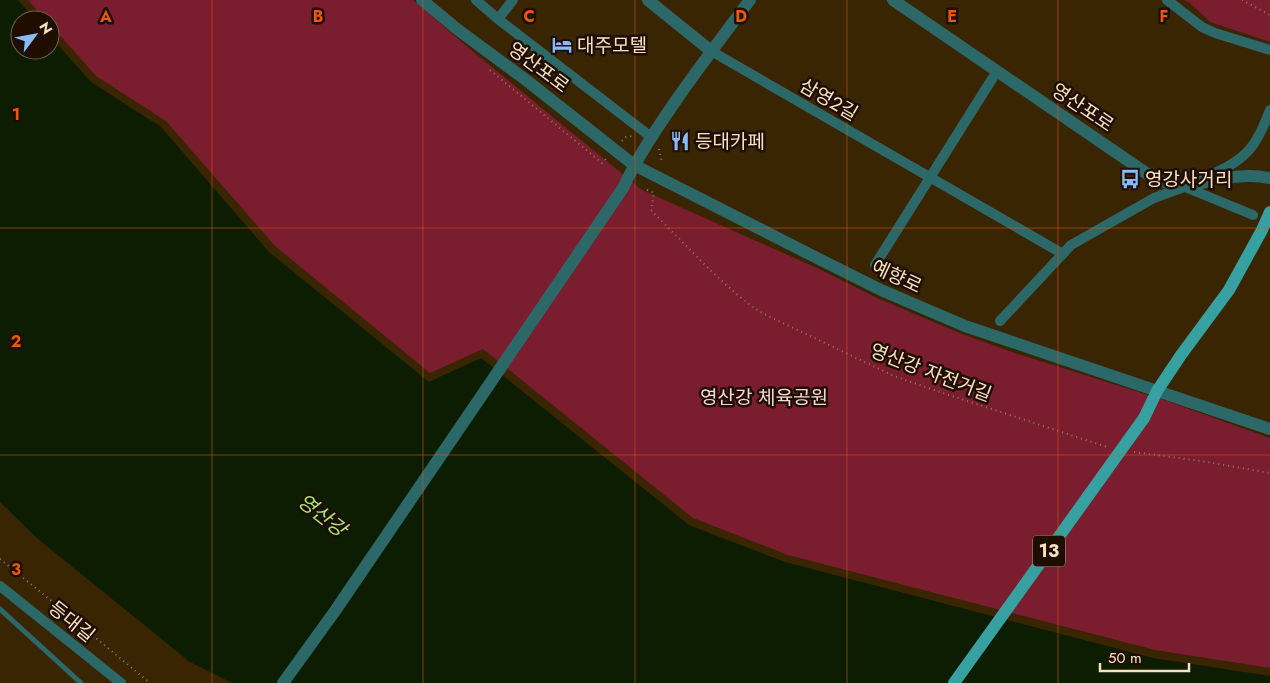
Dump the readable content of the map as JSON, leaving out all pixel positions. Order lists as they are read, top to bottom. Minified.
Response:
{"streets":{"main road":["13"],"street":["영산포로","삼영2길","예향로","등대길"],"path":["영산강 자전거길"]},"crossings":[["영산포로","예향로"],["예향로","13"]],"water":["영산강"],"parks":["영산강 체육공원"],"places":{"hotel":["대주모텔"],"restaurant":["등대카페"],"bus stop":["영강사거리"]},"scale_bar":"50 m","north":"top right","grid":{"columns":["A","B","C","D","E","F"],"rows":["1","2","3"]}}
